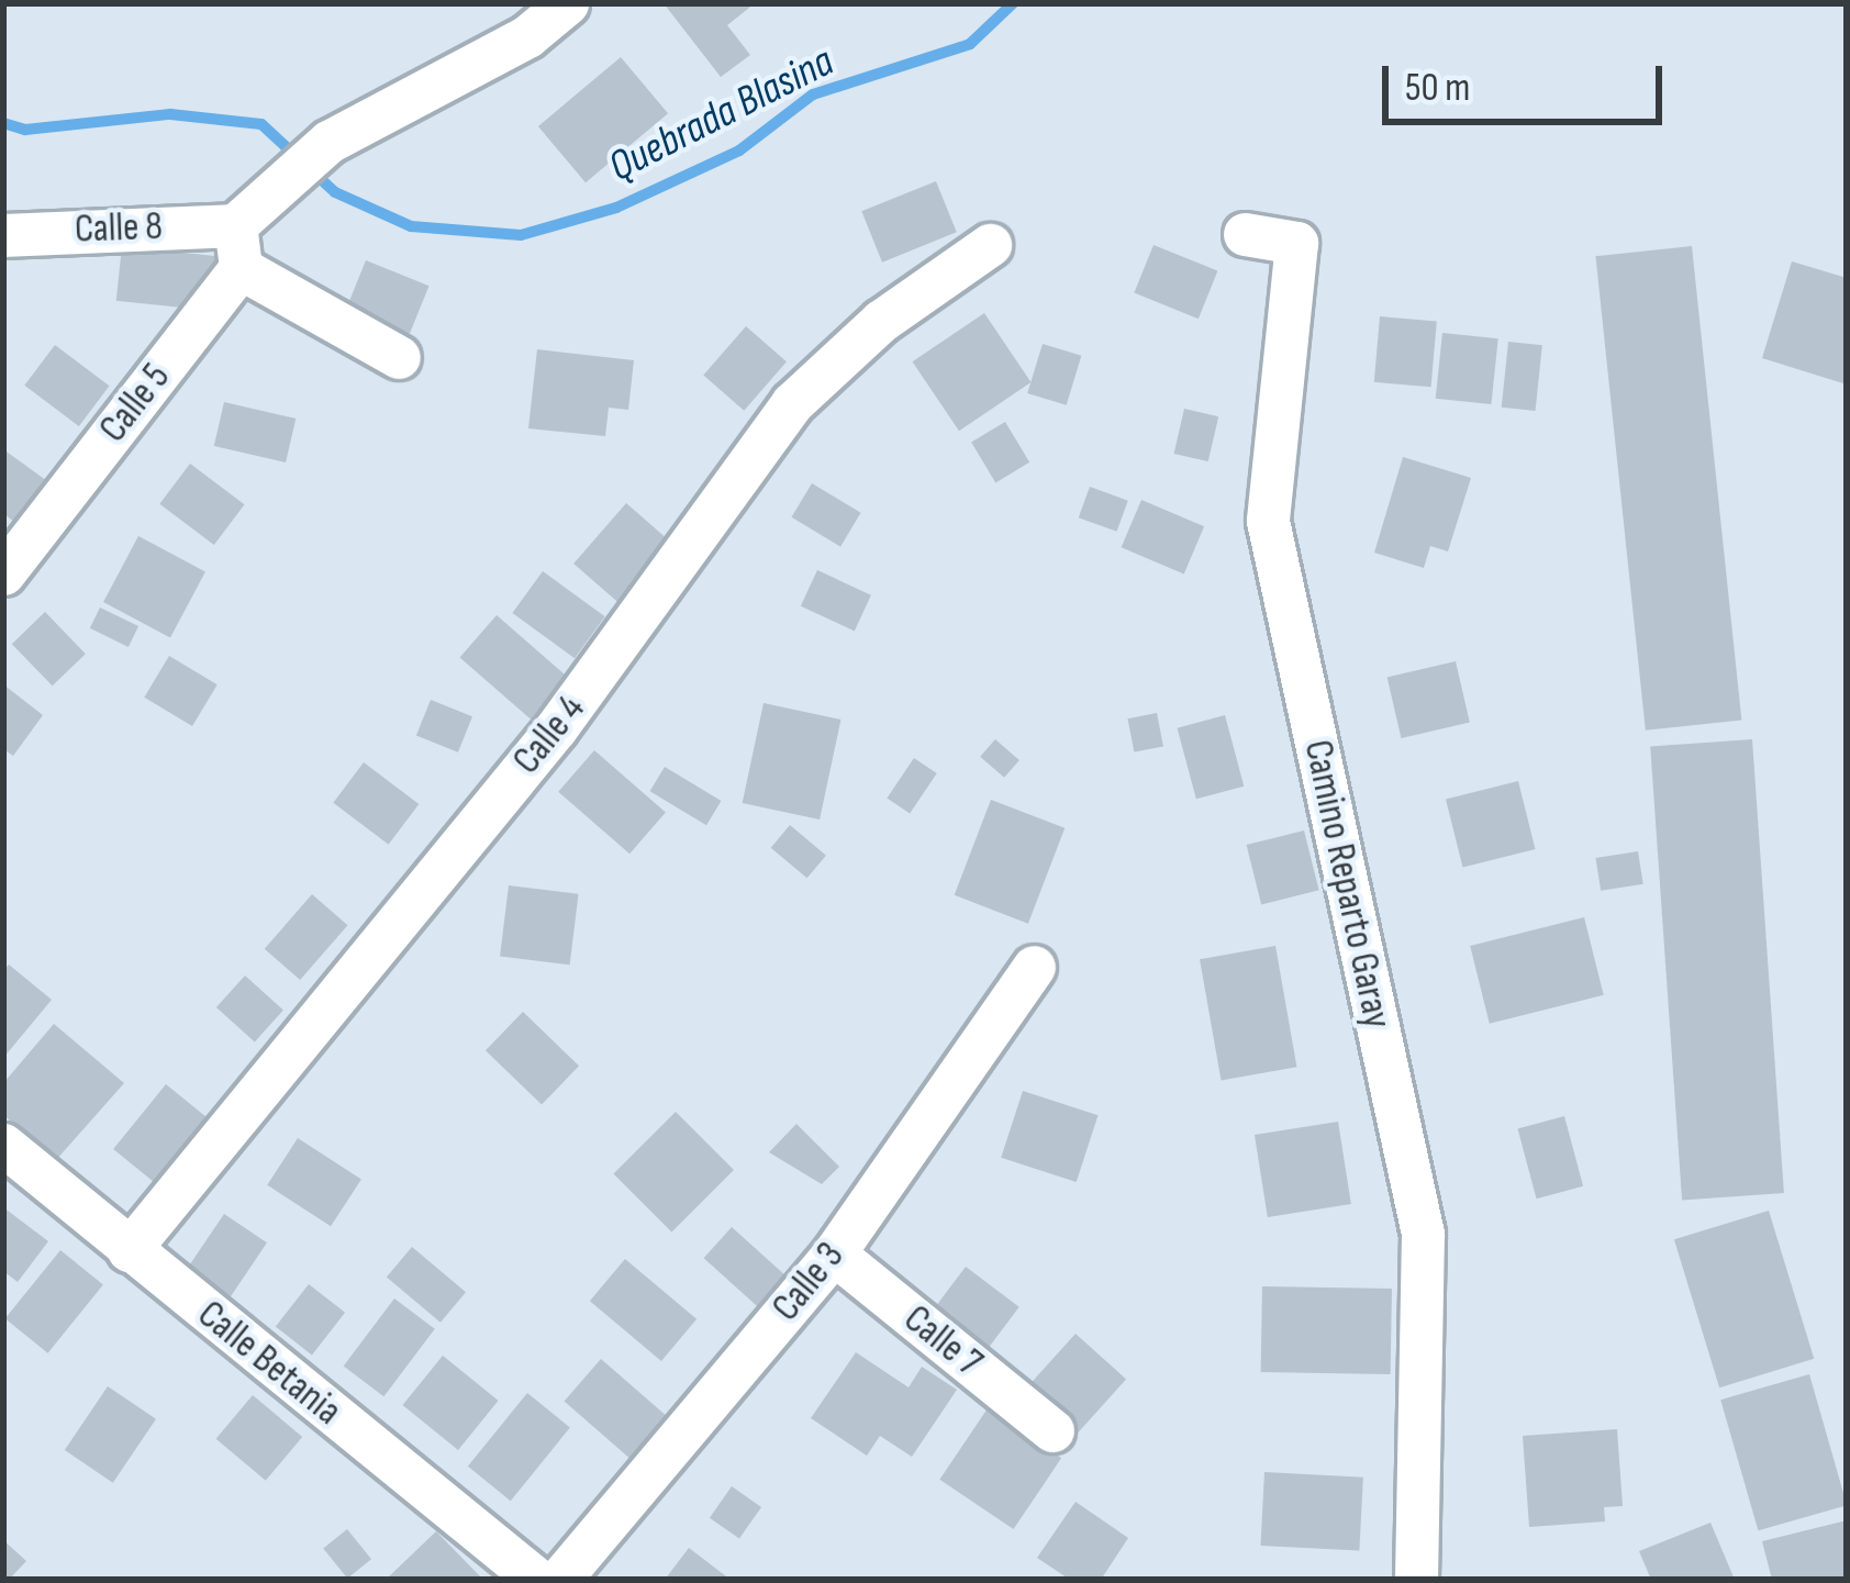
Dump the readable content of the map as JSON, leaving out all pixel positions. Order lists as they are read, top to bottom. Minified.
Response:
{"streets":{"street":["Calle 8","Calle 5","Calle 4","Camino Reparto Garay","Calle 3","Calle 7","Calle Betania"]},"crossings":[["Calle 4","Calle Betania"],["Calle 3","Calle 7"]],"water":["Quebrada Blasina"],"scale_bar":"50 m"}
